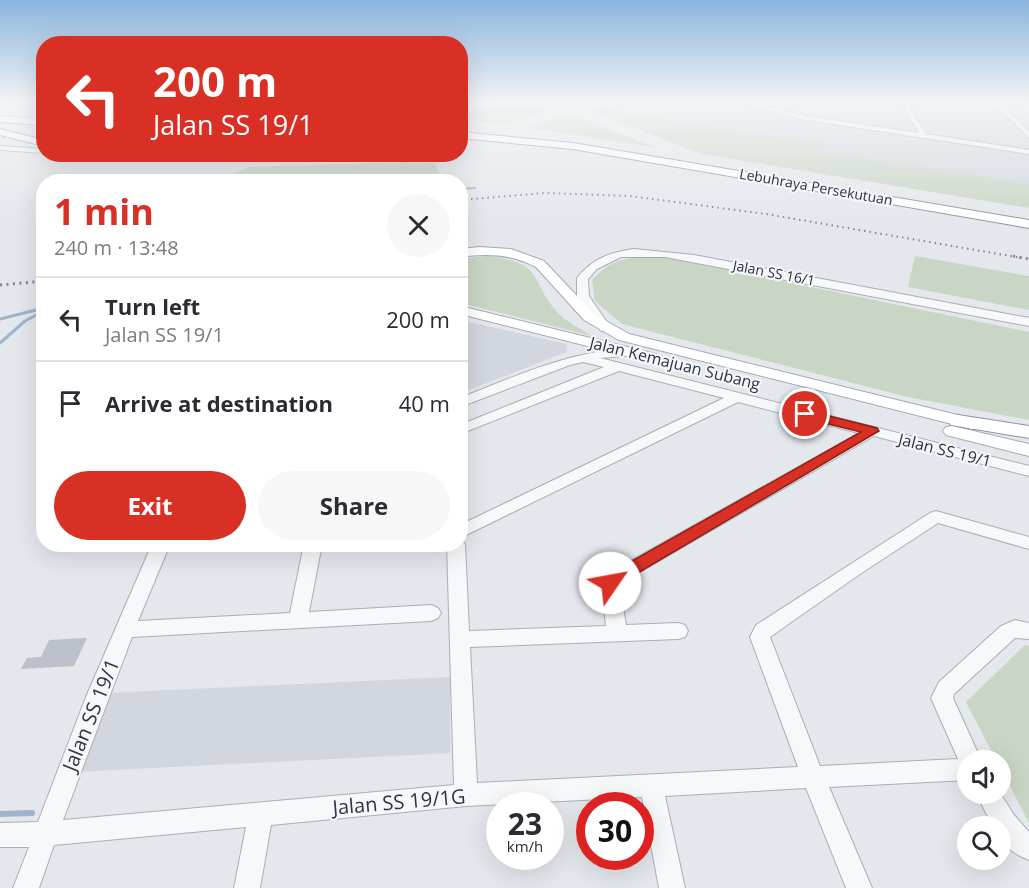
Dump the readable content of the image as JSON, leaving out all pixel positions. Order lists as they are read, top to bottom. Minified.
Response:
{"streets":{"highway":["Lebuhraya Persekutuan"],"main road":["Jalan Kemajuan Subang"],"street":["Jalan SS 16/1","Jalan SS 19/1","Jalan SS 19/1G"]},"crossings":[["Jalan SS 16/1","Jalan Kemajuan Subang"],["Jalan SS 19/1","Jalan SS 19/1G"]],"page":{"turn":["200 m","Jalan SS 19/1"],"heading":["1 min","240 m · 13:48"],"list":[{"name":"Turn left","note":"Jalan SS 19/1","value":"200 m"},{"name":"Arrive at destination","value":"40 m"}],"buttons":["Exit","Share"],"speed":"23 km/h","limit":"30"}}
